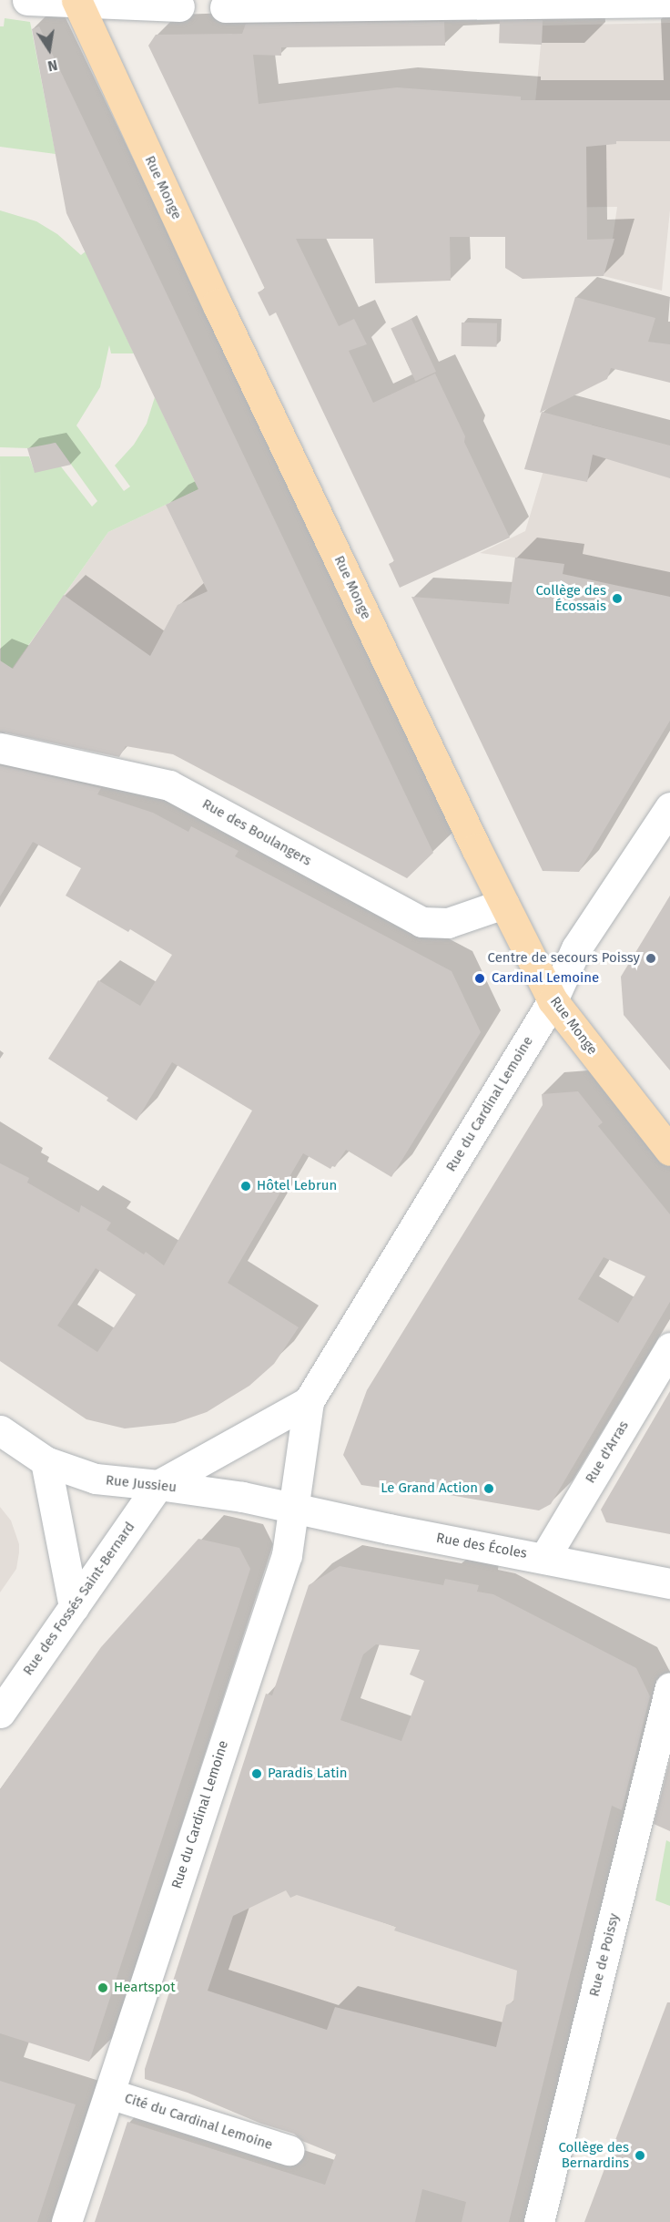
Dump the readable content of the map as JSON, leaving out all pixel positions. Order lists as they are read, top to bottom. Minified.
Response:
{"streets":{"main road":["Rue Monge"],"street":["Rue des Boulangers","Rue du Cardinal Lemoine","Rue d'Arras","Rue Jussieu","Rue des Écoles","Rue des Fossés Saint-Bernard","Rue de Poissy","Cité du Cardinal Lemoine"]},"crossings":[["Rue Monge","Rue des Boulangers"],["Rue Monge","Rue du Cardinal Lemoine"],["Rue du Cardinal Lemoine","Rue Jussieu"],["Rue du Cardinal Lemoine","Rue des Écoles"],["Rue du Cardinal Lemoine","Rue des Fossés Saint-Bernard"],["Rue du Cardinal Lemoine","Cité du Cardinal Lemoine"],["Rue d'Arras","Rue des Écoles"],["Rue Jussieu","Rue des Écoles"],["Rue Jussieu","Rue des Fossés Saint-Bernard"]],"places":["Collège des Écossais","Centre de secours Poissy","Cardinal Lemoine","Hôtel Lebrun","Le Grand Action","Paradis Latin","Heartspot","Collège des Bernardins"],"north":"bottom"}
